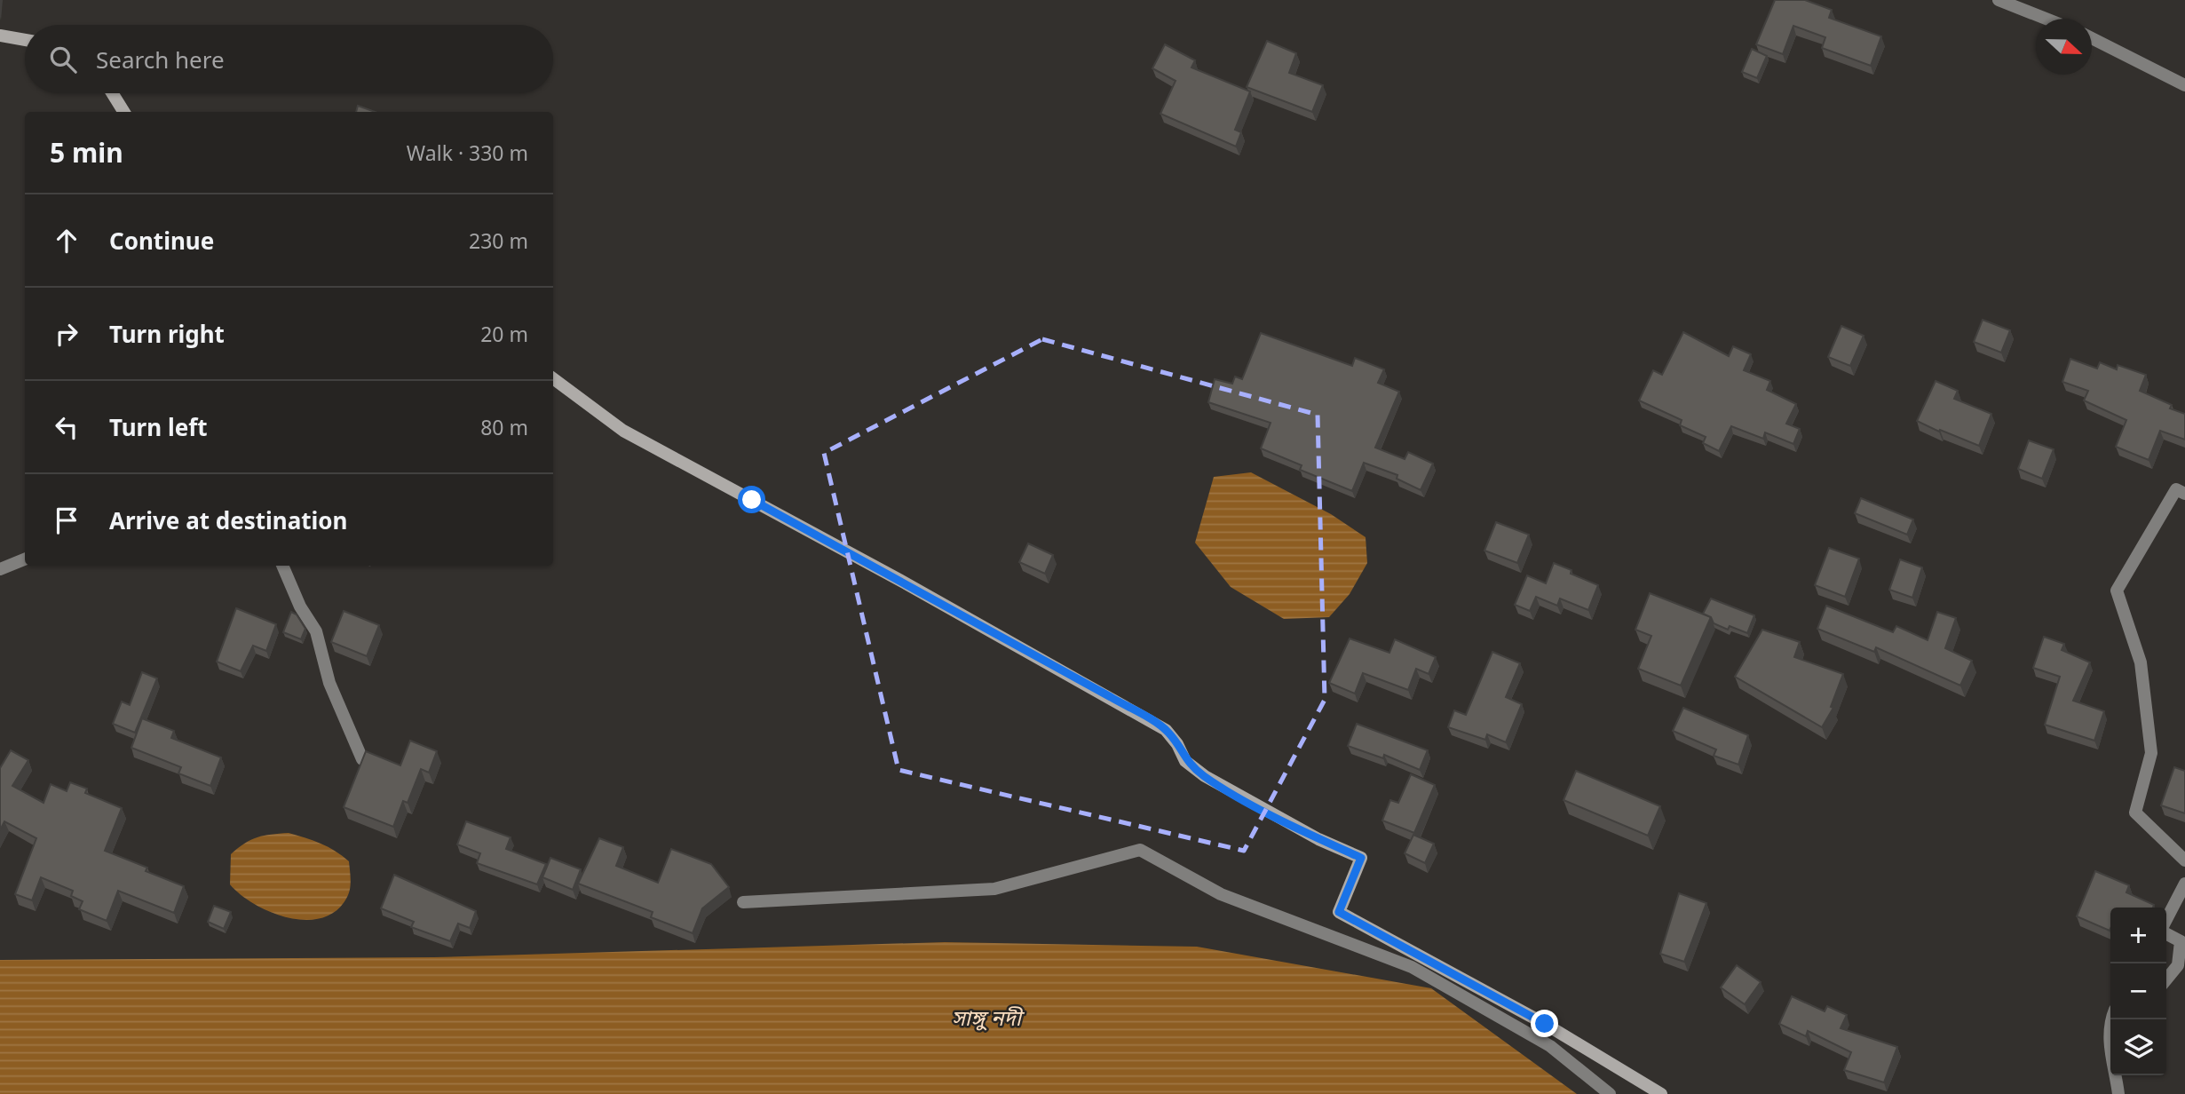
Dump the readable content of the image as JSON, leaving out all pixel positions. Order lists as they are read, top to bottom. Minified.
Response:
{"water":["সাঙ্গু নদী"],"north":"right","page":{"search":"Search here","heading":["5 min","Walk · 330 m"],"list":[["Continue","230 m"],["Turn right","20 m"],["Turn left","80 m"],"Arrive at destination"],"map_buttons":["+","−"]}}
